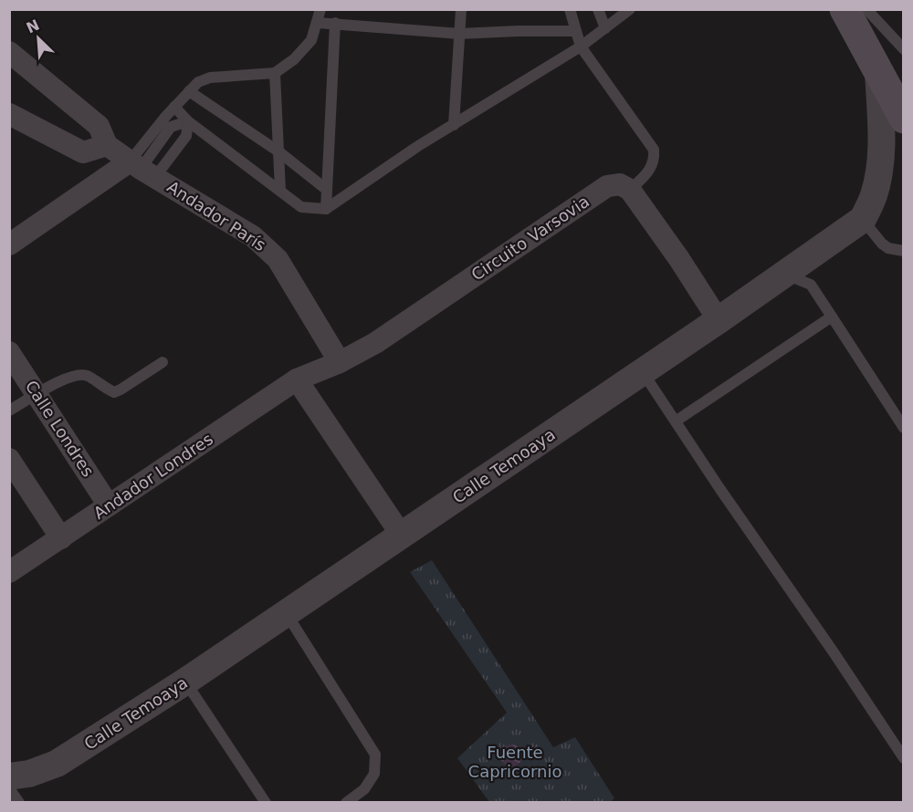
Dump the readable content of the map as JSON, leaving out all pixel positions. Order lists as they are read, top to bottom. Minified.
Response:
{"streets":{"street":["Andador París","Circuito Varsovia","Calle Londres","Calle Temoaya","Andador Londres"]},"crossings":[["Andador París","Circuito Varsovia"],["Circuito Varsovia","Andador Londres"],["Calle Londres","Andador Londres"]],"parks":["Fuente Capricornio"],"north":"top left"}
